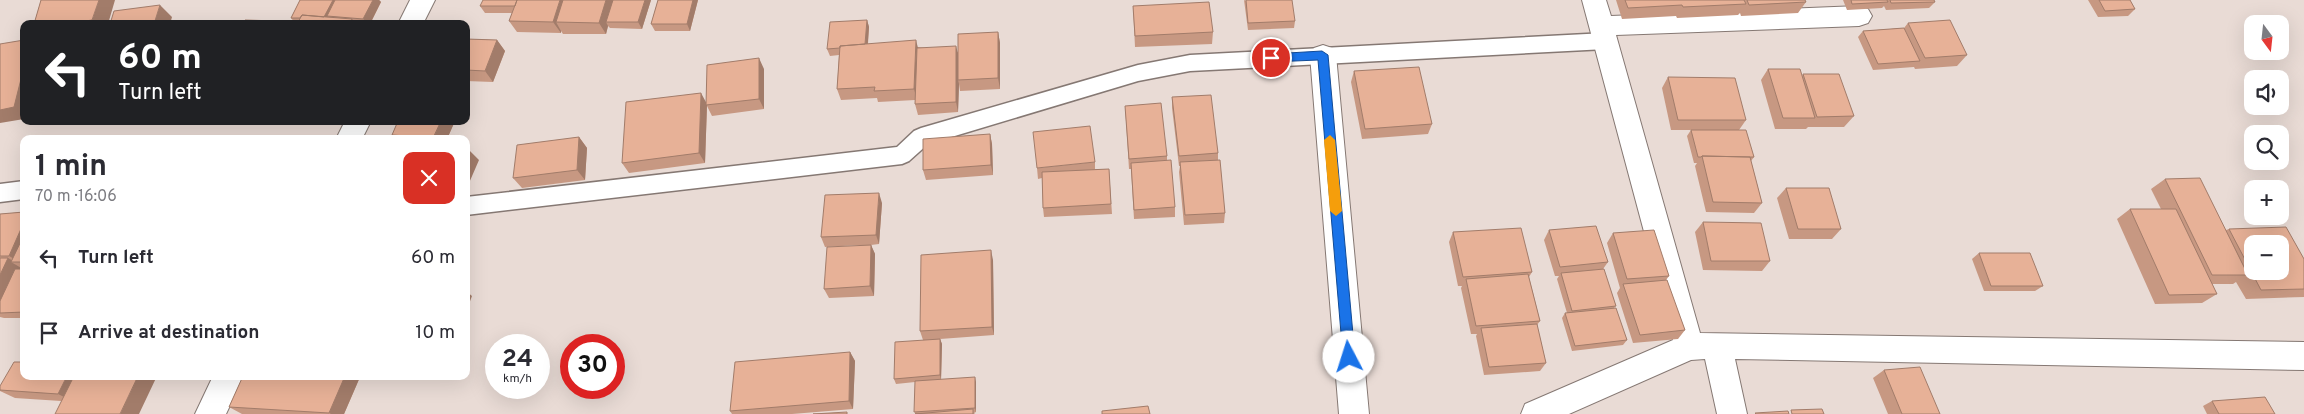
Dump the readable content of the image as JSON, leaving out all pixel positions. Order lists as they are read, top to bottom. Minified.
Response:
{"north":"bottom","page":{"map_buttons":["+","−"],"turn":["60 m","Turn left"],"heading":["1 min","70 m · 16:06"],"list":[{"name":"Turn left","value":"60 m"},{"name":"Arrive at destination","value":"10 m"}],"speed":"24 km/h","limit":"30"}}
